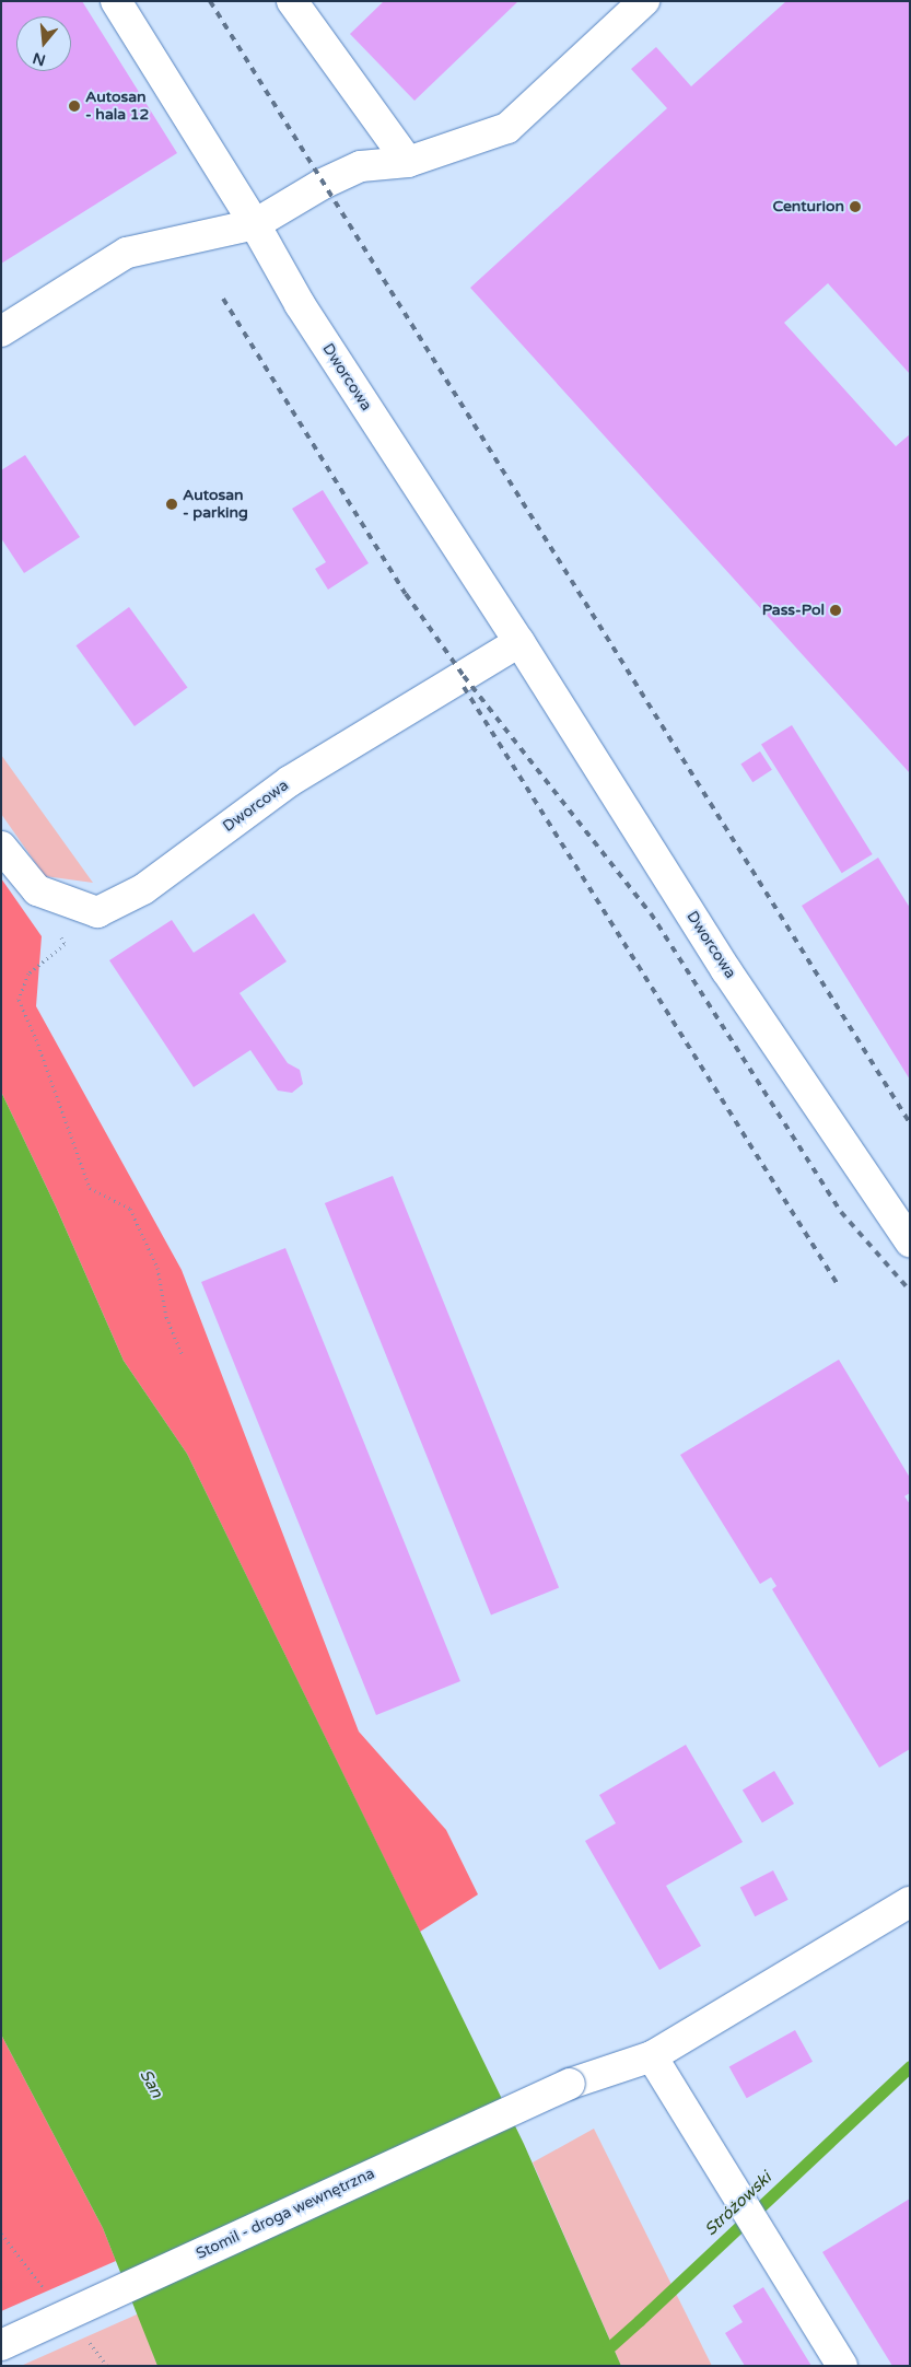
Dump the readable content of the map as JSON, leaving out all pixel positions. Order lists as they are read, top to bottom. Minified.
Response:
{"streets":{"street":["Dworcowa","Stomil - droga wewnętrzna"]},"water":["San","Stróżowski"],"places":["Autosan - hala 12","Centurion","Autosan - parking","Pass-Pol"],"north":"bottom"}
